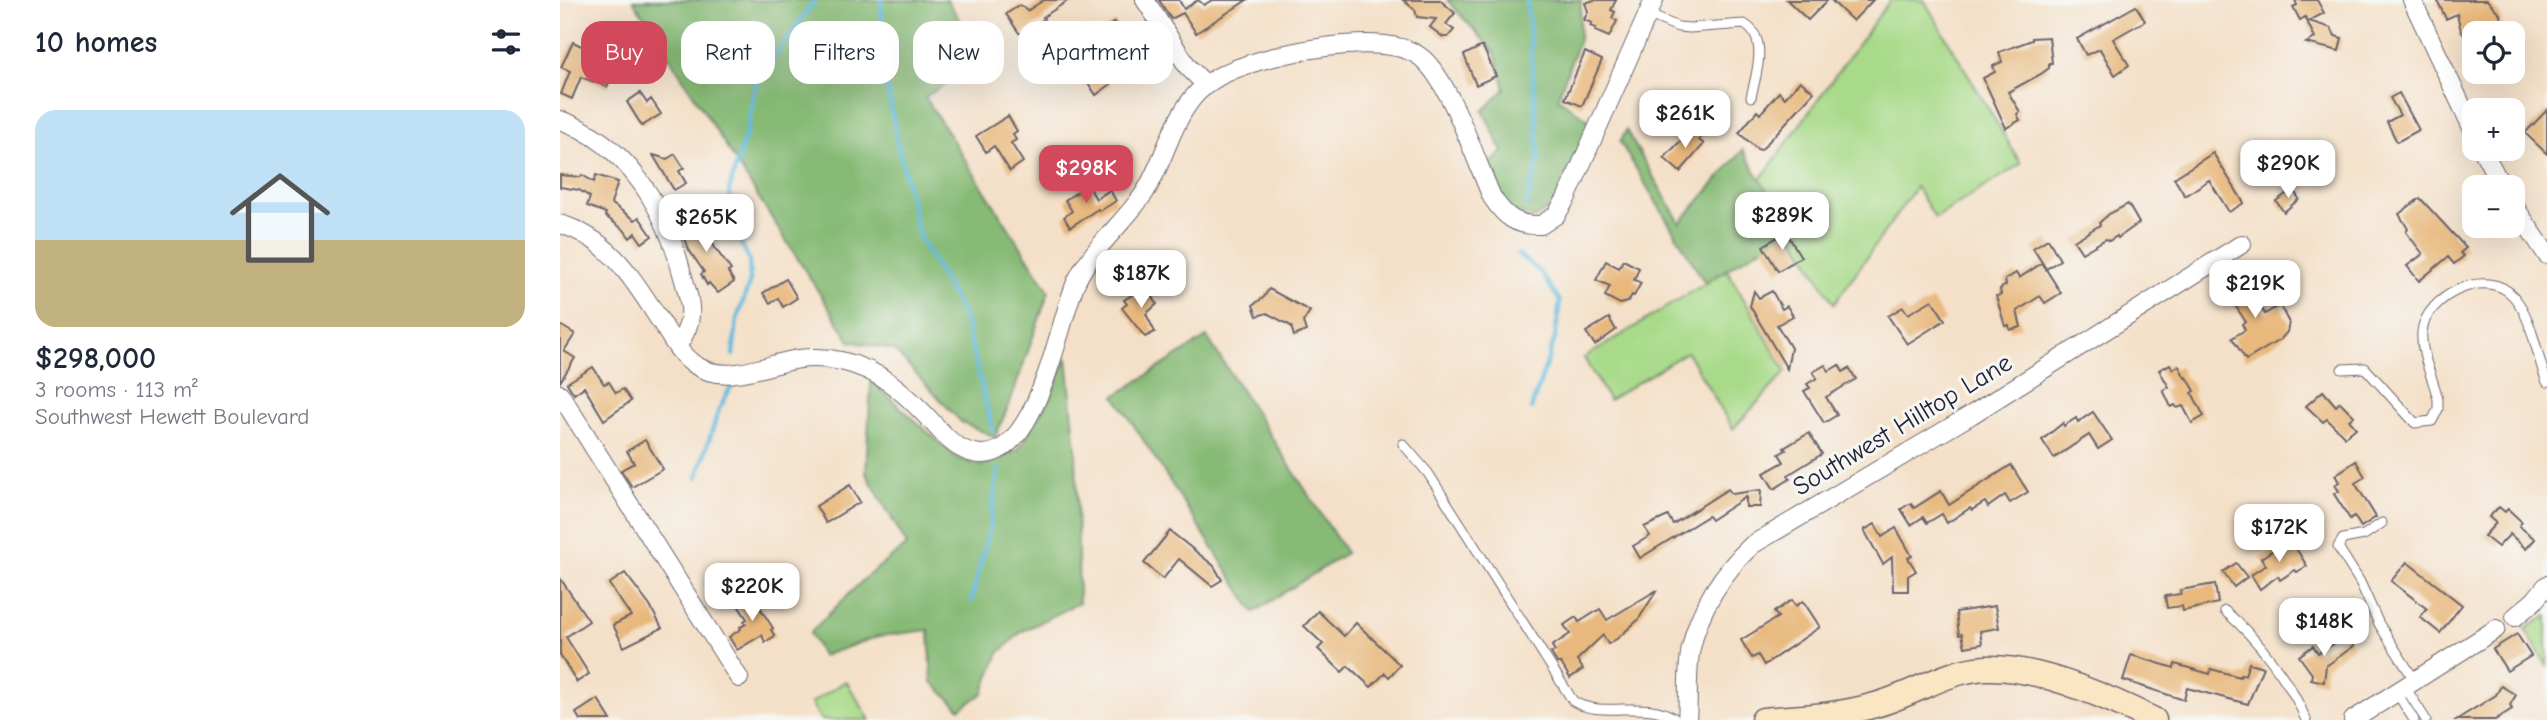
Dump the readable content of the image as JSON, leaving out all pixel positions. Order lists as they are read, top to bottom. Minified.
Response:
{"streets":{"street":["Southwest Hilltop Lane"]},"page":{"heading":"10 homes","map_buttons":["+","−"],"chip":["Buy","Rent","Filters","New","Apartment"],"list":[{"name":"$298,000","note":"3 rooms · 113 m² · Southwest Hewett Boulevard"}],"price":["$261K","$290K","$298K","$289K","$265K","$187K","$219K","$172K","$220K","$148K"]}}
